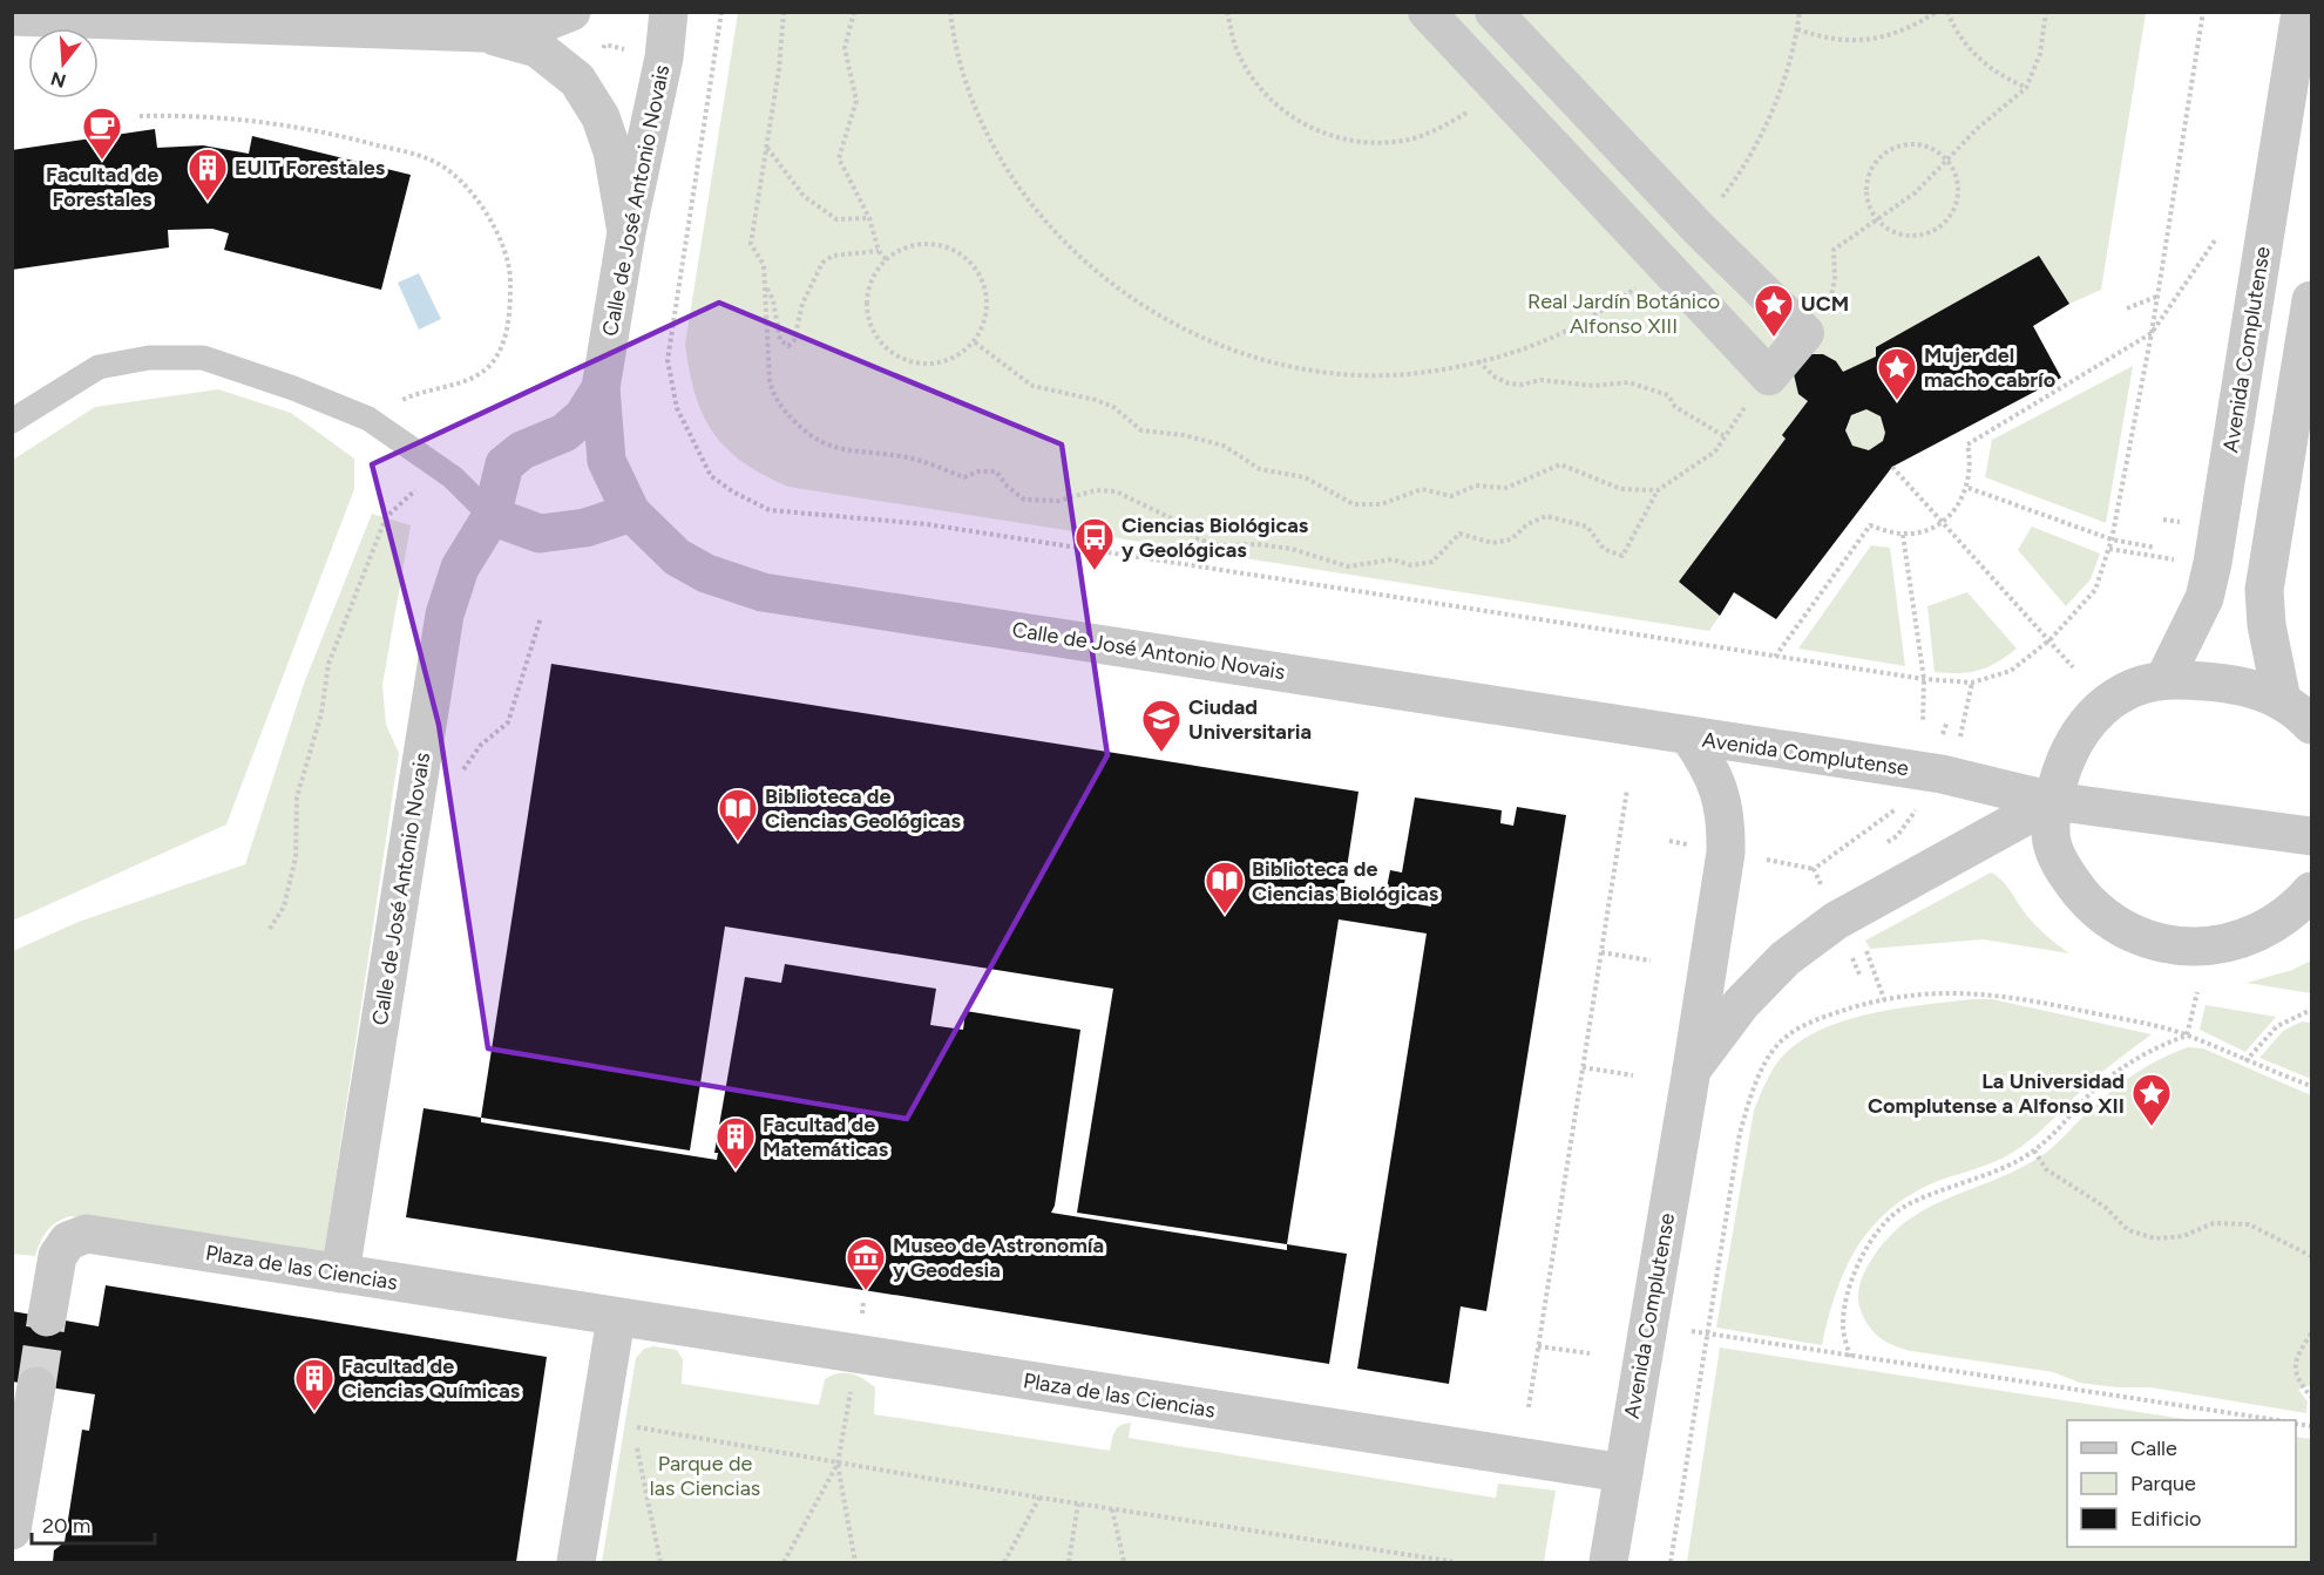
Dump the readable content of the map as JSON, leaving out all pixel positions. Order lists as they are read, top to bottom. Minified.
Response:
{"streets":{"street":["Calle de José Antonio Novais","Avenida Complutense","Plaza de las Ciencias"]},"crossings":[["Calle de José Antonio Novais","Avenida Complutense"],["Calle de José Antonio Novais","Plaza de las Ciencias"],["Avenida Complutense","Plaza de las Ciencias"]],"parks":["Real Jardín Botánico Alfonso XIII","Parque de las Ciencias"],"places":{"cafe":["Facultad de Forestales"],"building":["EUIT Forestales","Facultad de Matemáticas","Facultad de Ciencias Químicas"],"place":["UCM","Mujer del macho cabrío","La Universidad Complutense a Alfonso XII"],"bus stop":["Ciencias Biológicas y Geológicas"],"school or university":["Ciudad Universitaria"],"library":["Biblioteca de Ciencias Geológicas","Biblioteca de Ciencias Biológicas"],"museum":["Museo de Astronomía y Geodesia"]},"legend":["Calle","Parque","Edificio"],"scale_bar":"20 m","north":"bottom"}
